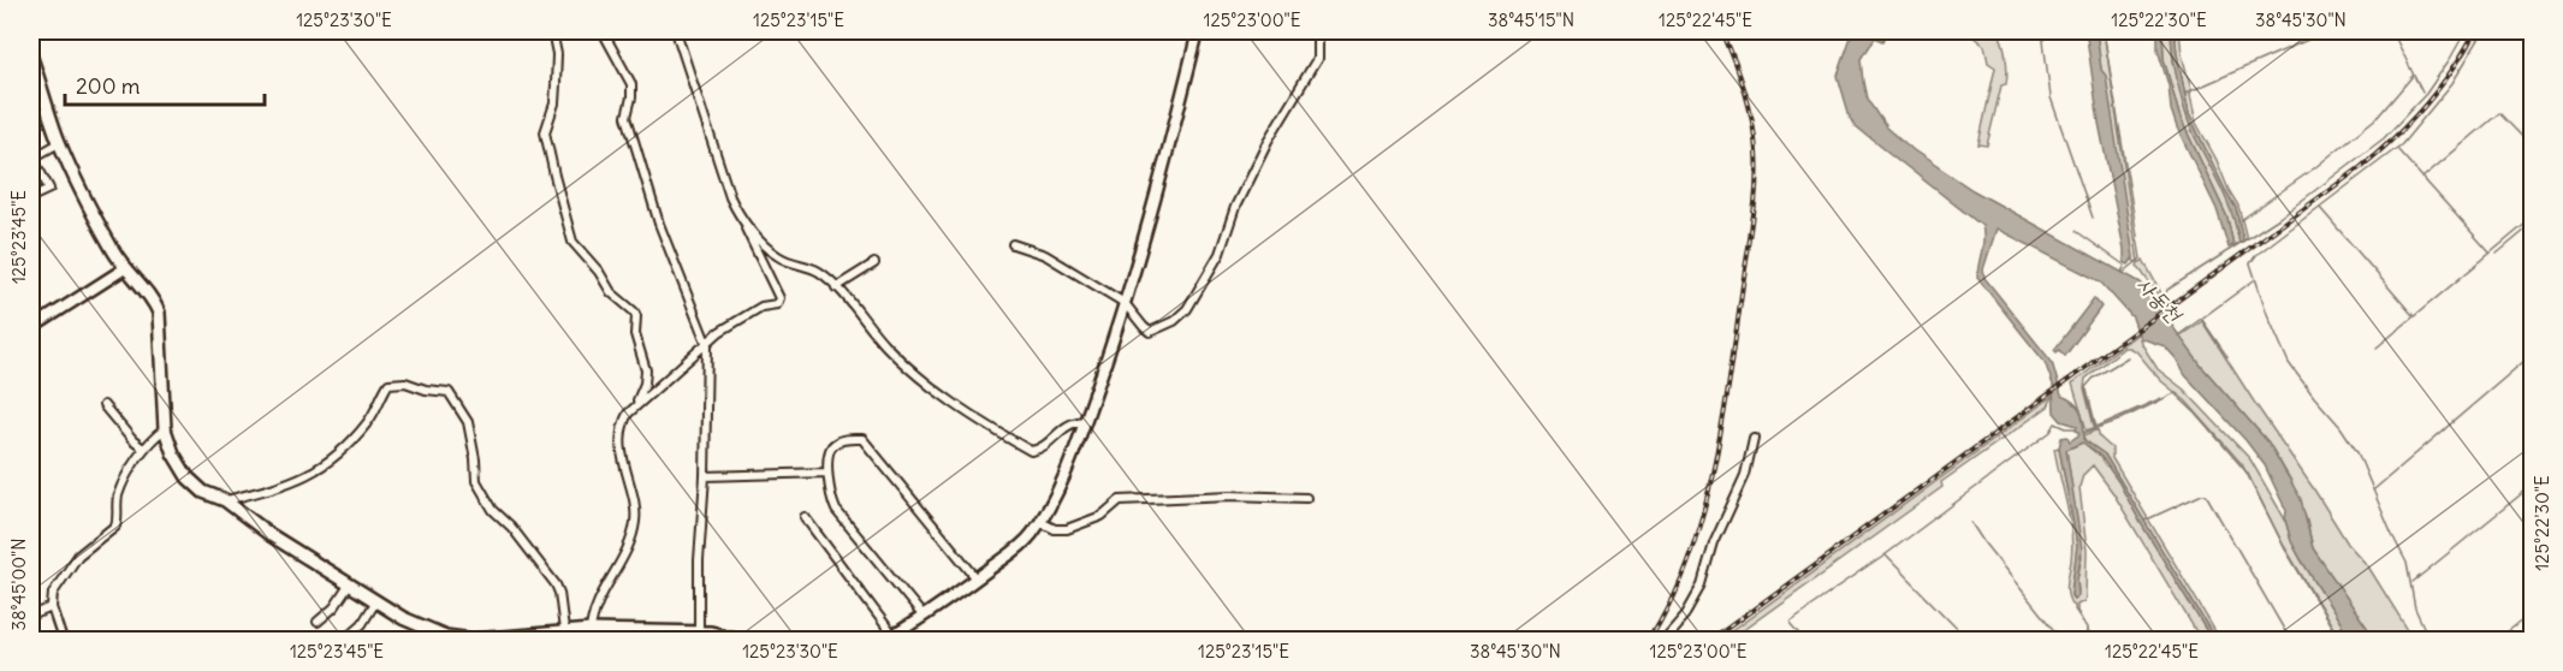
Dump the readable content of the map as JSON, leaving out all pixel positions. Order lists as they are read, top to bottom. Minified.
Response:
{"water":["사동천"],"scale_bar":"200 m","coordinates":["125°23'30\"E","125°23'15\"E","125°23'00\"E","38°45'15\"N","125°22'45\"E","125°22'30\"E","38°45'30\"N","125°23'45\"E","38°45'00\"N"]}
